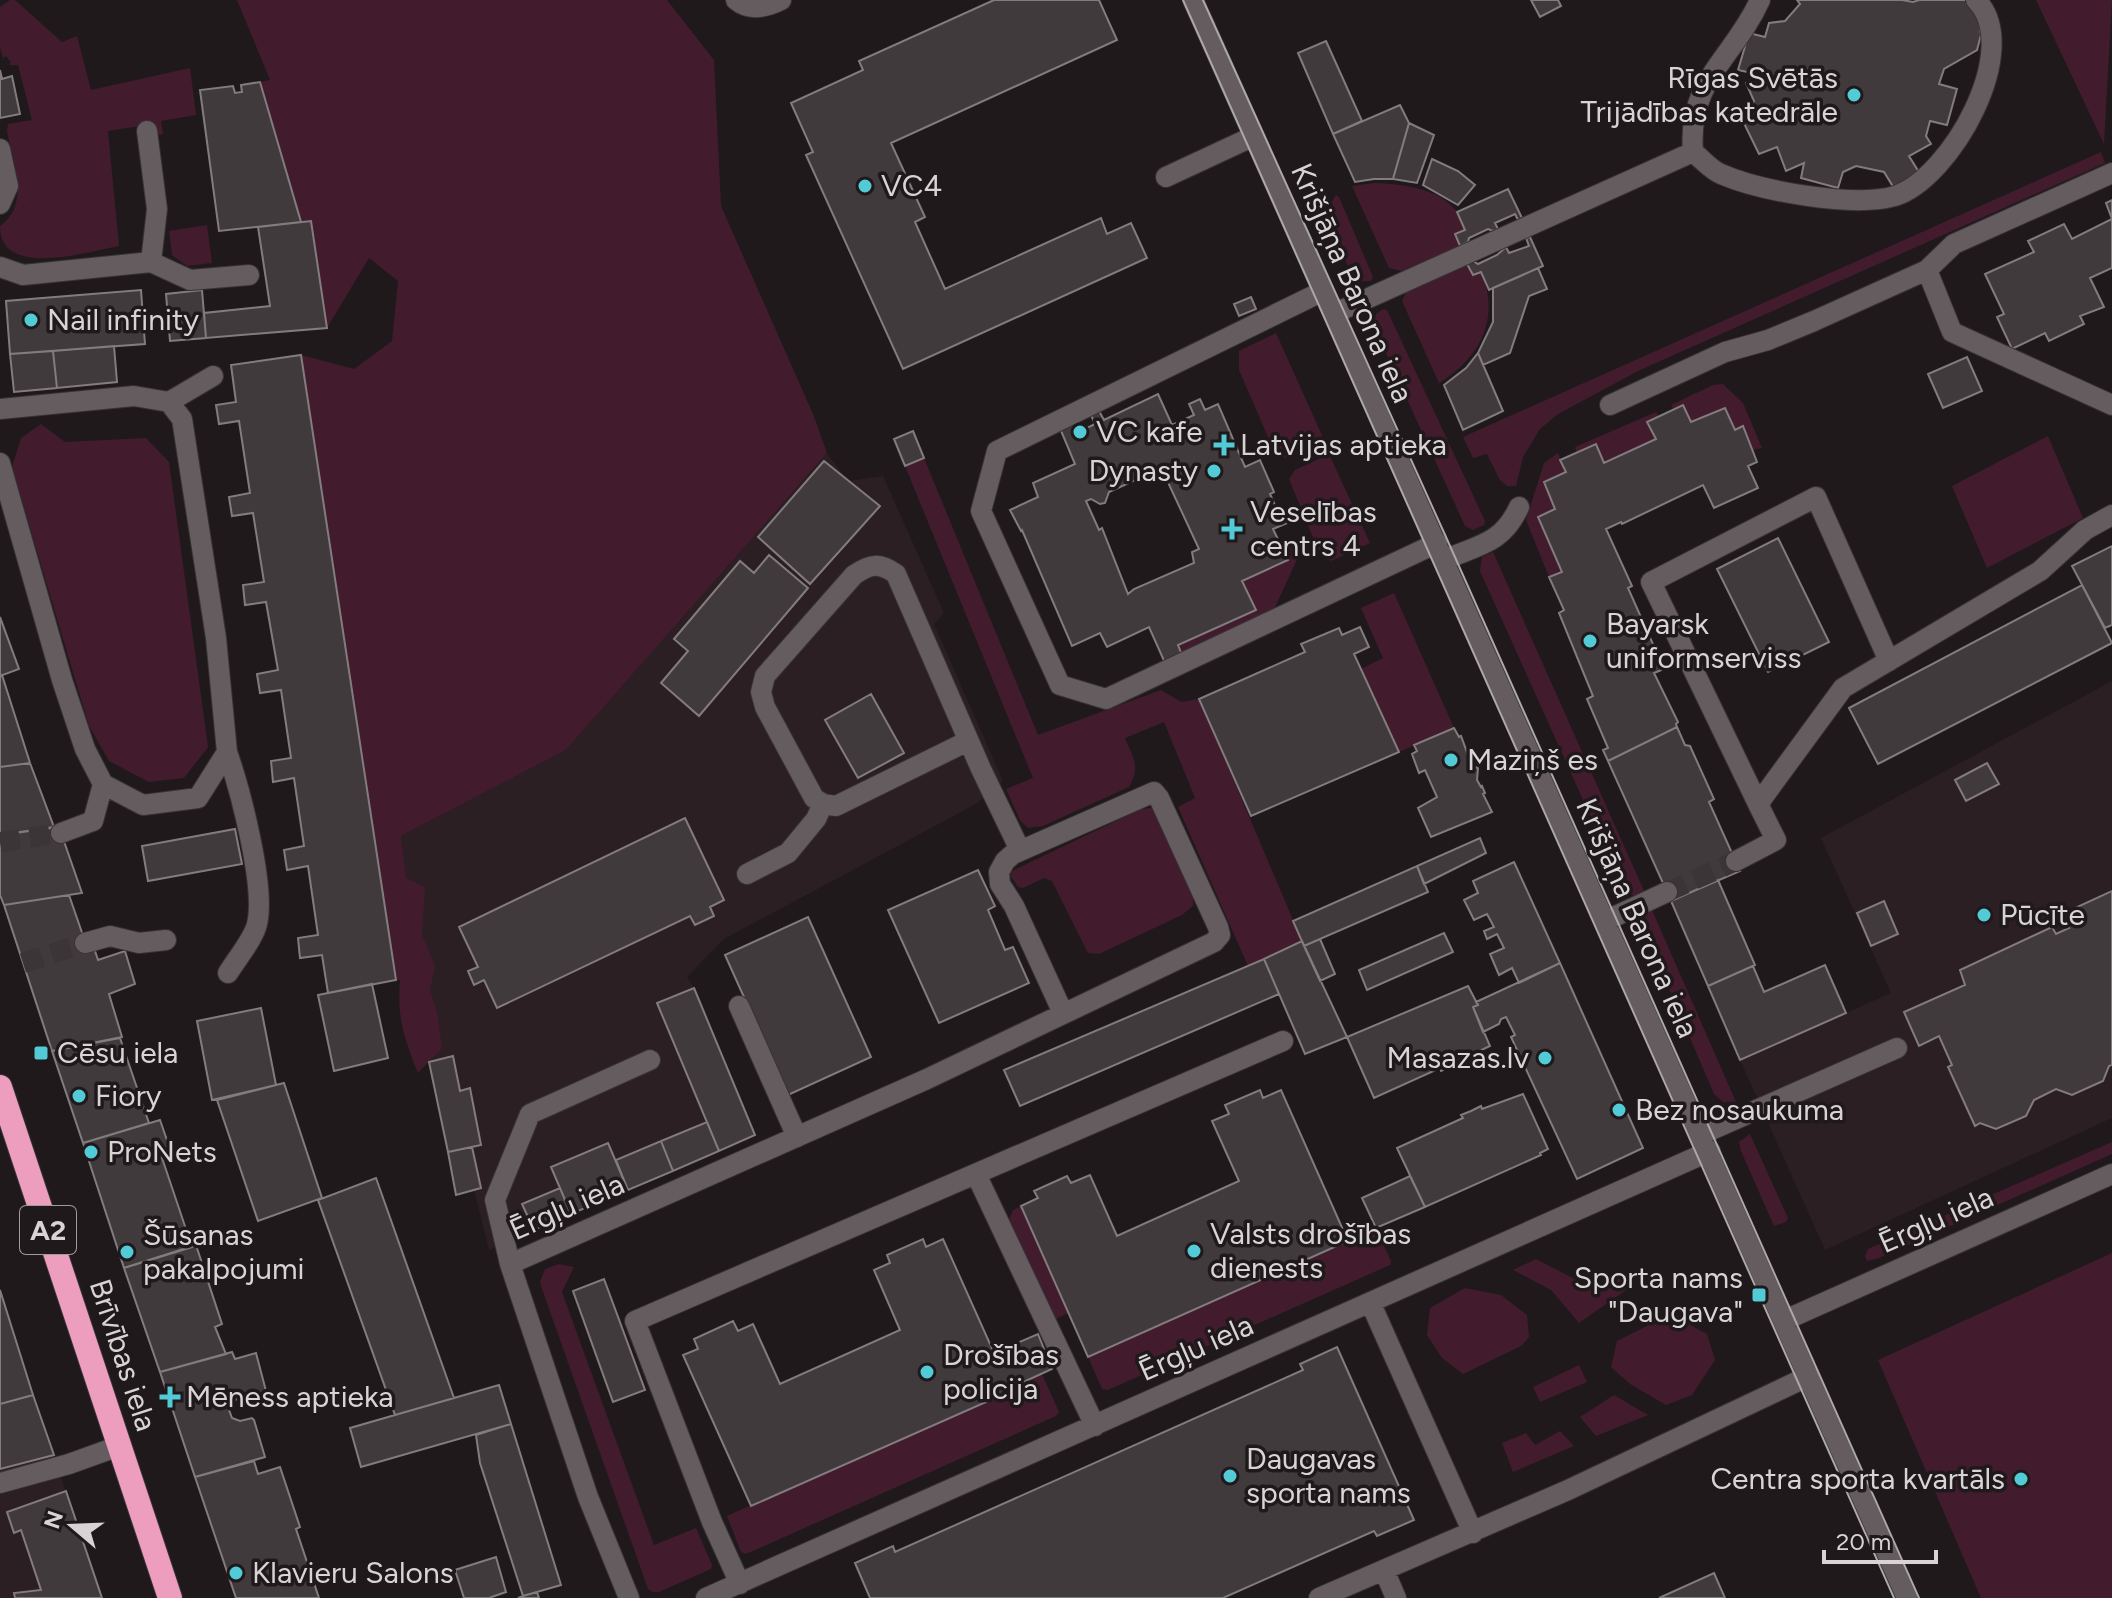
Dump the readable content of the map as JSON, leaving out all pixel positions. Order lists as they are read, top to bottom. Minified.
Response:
{"streets":{"highway":["A2","Brīvības iela"],"street":["Krišjāņa Barona iela","Ērgļu iela"]},"crossings":[["Krišjāņa Barona iela","Ērgļu iela"]],"places":{"other":["Rīgas Svētās Trijādības katedrāle","VC4","Nail infinity","VC kafe","Dynasty","Bayarsk uniformserviss","Maziņš es","Pūcīte","Masazas.lv","Fiory","Bez nosaukuma","ProNets","Valsts drošības dienests","Šūsanas pakalpojumi","Drošības policija","Daugavas sporta nams","Centra sporta kvartāls","Klavieru Salons"],"health":["Latvijas aptieka","Veselības centrs 4","Mēness aptieka"],"transit":["Cēsu iela","Sporta nams \"Daugava\""]},"scale_bar":"20 m","north":"left"}
